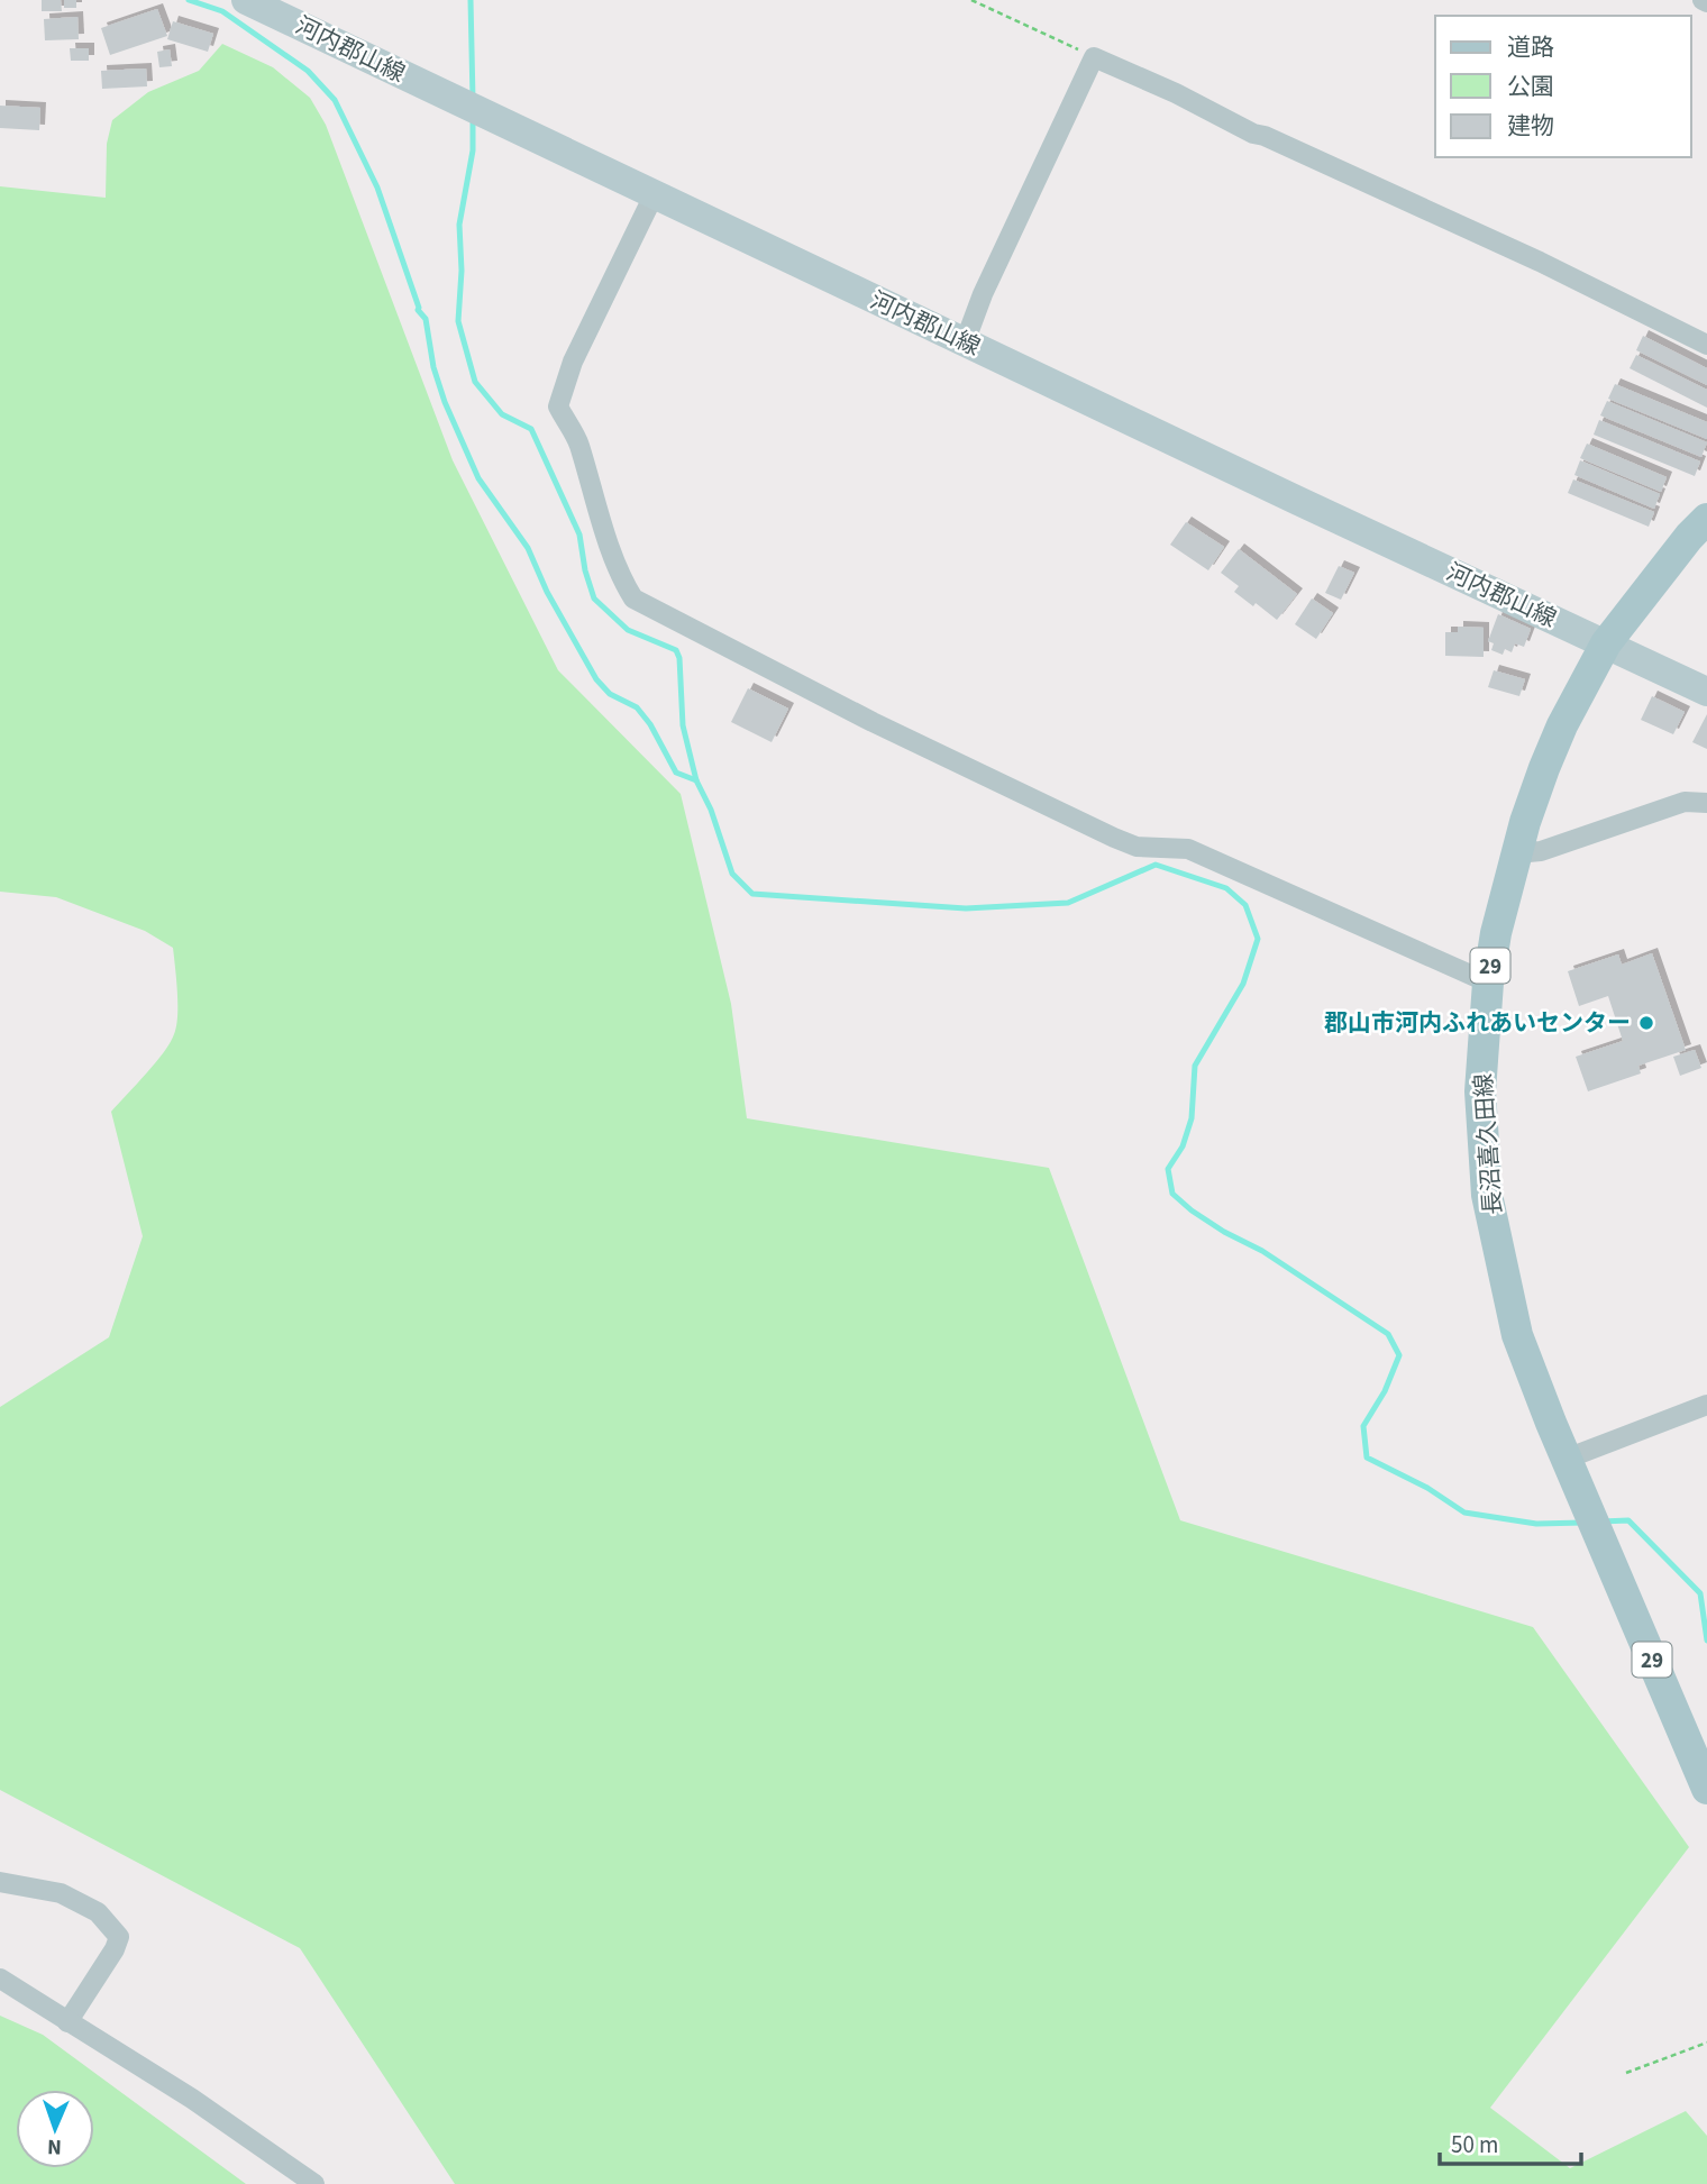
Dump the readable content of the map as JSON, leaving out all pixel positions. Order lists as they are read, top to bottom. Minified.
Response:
{"streets":{"main road":["河内郡山線","29","長沼喜久田線"]},"crossings":[["河内郡山線","長沼喜久田線"]],"places":["郡山市河内ふれあいセンター"],"legend":["道路","公園","建物"],"scale_bar":"50 m","north":"bottom"}
